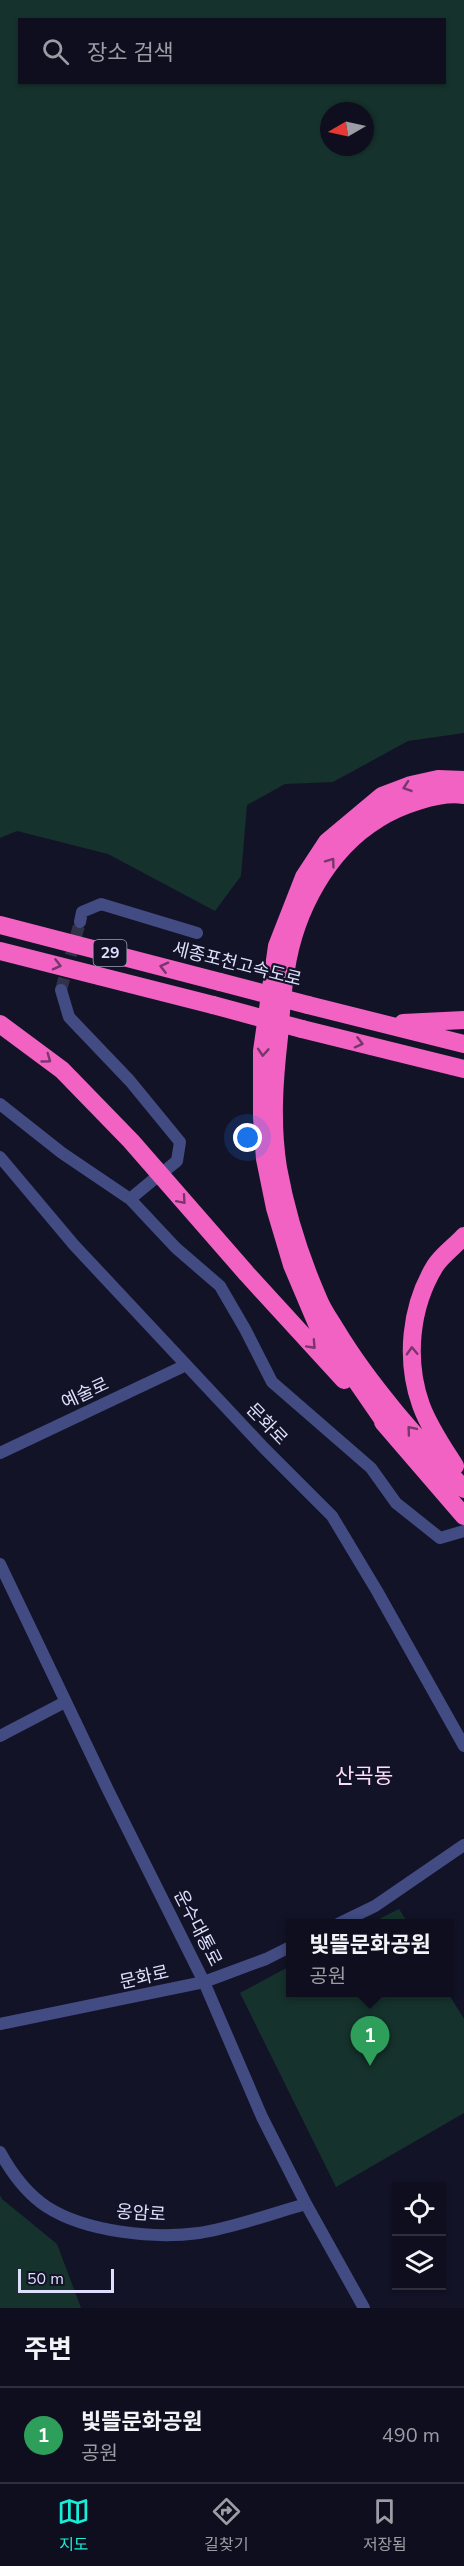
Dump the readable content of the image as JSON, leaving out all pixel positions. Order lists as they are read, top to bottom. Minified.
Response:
{"streets":{"highway":["29","세종포천고속도로"],"street":["예술로","문화로","운수대통로","옹암로"]},"crossings":[["예술로","문화로"],["문화로","운수대통로"],["운수대통로","옹암로"]],"districts":["산곡동"],"scale_bar":"50 m","north":"left","page":{"search":"장소 검색","popup":["빛뜰문화공원","공원"],"pins":"1","scale":"50 m","heading":"주변","list":[{"mark":"1","name":"빛뜰문화공원","note":"공원","value":"490 m"}],"nav":["지도","길찾기","저장됨"]}}
